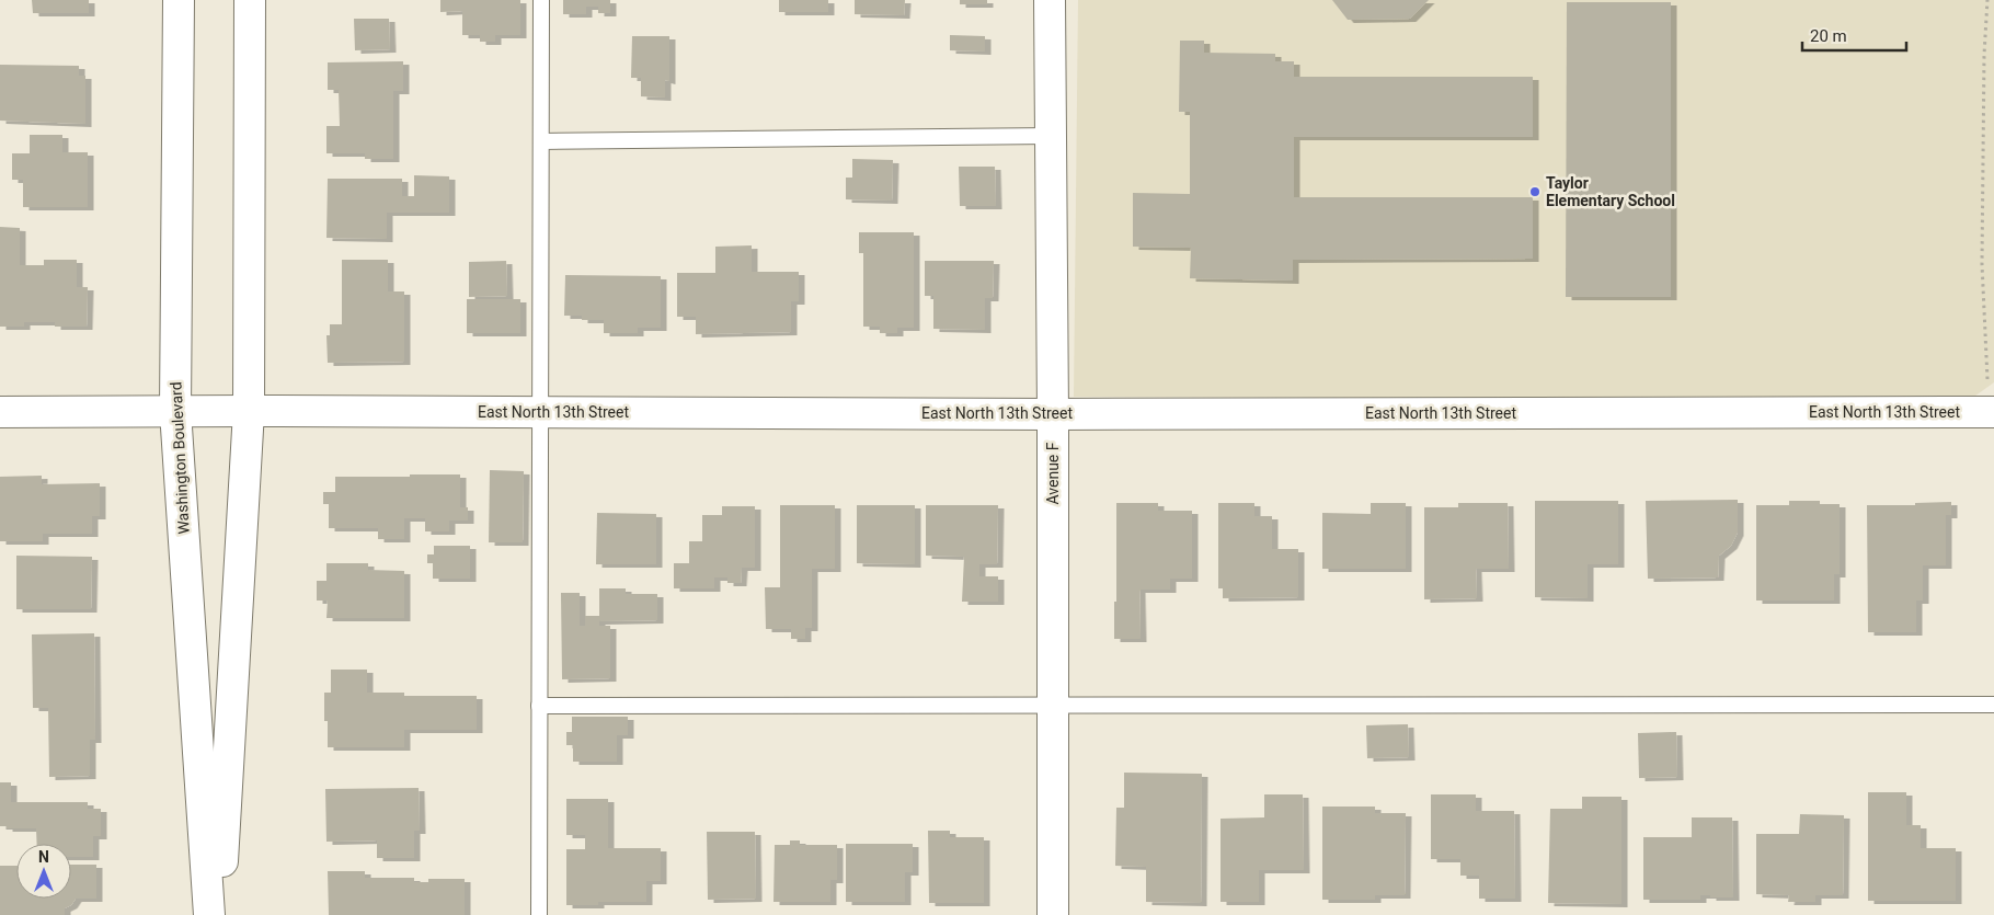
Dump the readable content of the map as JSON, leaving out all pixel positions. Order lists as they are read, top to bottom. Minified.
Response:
{"streets":{"street":["East North 13th Street","Washington Boulevard","Avenue F"]},"crossings":[["East North 13th Street","Washington Boulevard"],["East North 13th Street","Avenue F"]],"places":["Taylor Elementary School"],"scale_bar":"20 m","north":"top"}
